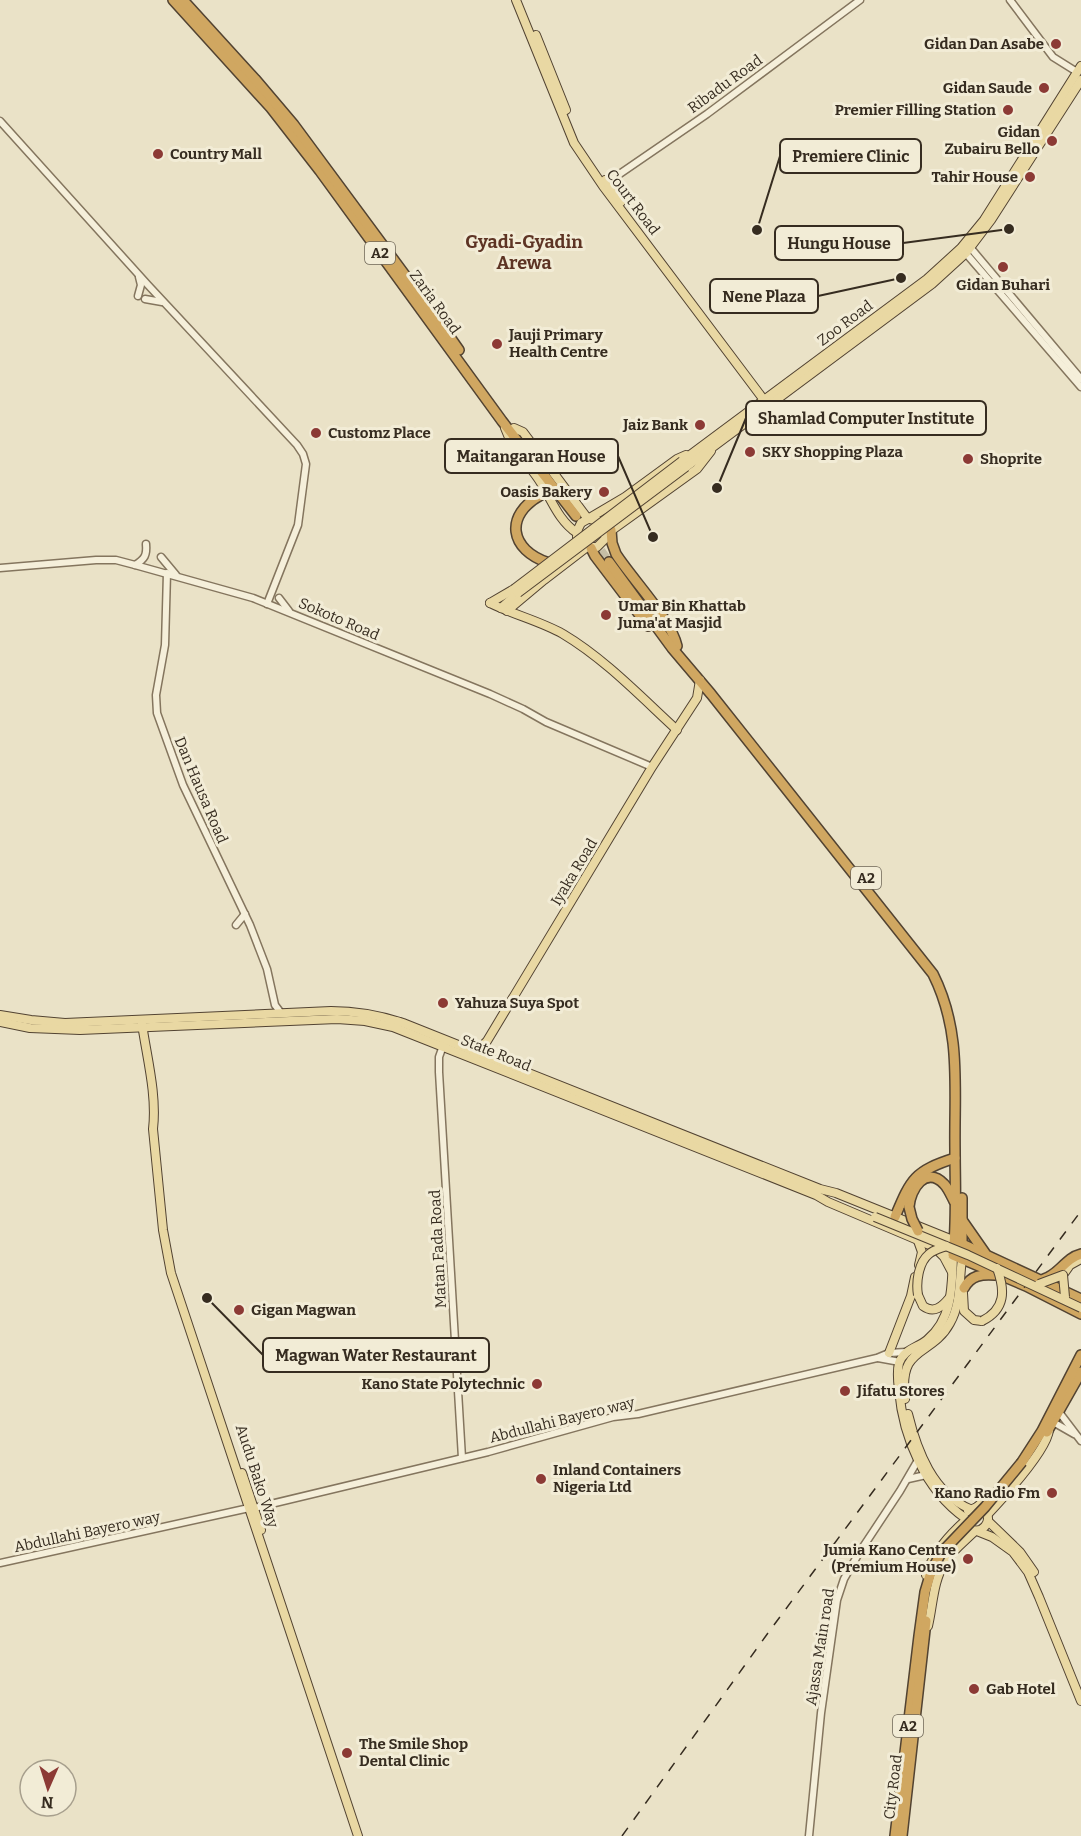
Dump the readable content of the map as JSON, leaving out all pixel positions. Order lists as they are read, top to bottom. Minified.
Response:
{"streets":{"highway":["A2","Zaria Road","City Road"],"main road":["Court Road","Zoo Road","Iyaka Road","State Road","Audu Bako Way"],"street":["Ribadu Road","Sokoto Road","Dan Hausa Road","Matan Fada Road","Abdullahi Bayero way","Ajassa Main road"]},"crossings":[["Ribadu Road","Court Road"],["Court Road","Zoo Road"],["A2","Zaria Road"],["A2","State Road"],["A2","City Road"],["Sokoto Road","Dan Hausa Road"],["Sokoto Road","Iyaka Road"],["Dan Hausa Road","State Road"],["Iyaka Road","State Road"],["State Road","Matan Fada Road"],["State Road","Audu Bako Way"],["Matan Fada Road","Abdullahi Bayero way"],["Abdullahi Bayero way","Audu Bako Way"]],"districts":["Gyadi-Gyadin Arewa"],"places":["Gidan Dan Asabe","Gidan Saude","Premier Filling Station","Gidan Zubairu Bello","Country Mall","Tahir House","Hungu House","Premiere Clinic","Gidan Buhari","Nene Plaza","Jauji Primary Health Centre","Jaiz Bank","Customz Place","SKY Shopping Plaza","Shoprite","Shamlad Computer Institute","Oasis Bakery","Maitangaran House","Umar Bin Khattab Juma'at Masjid","Yahuza Suya Spot","Magwan Water Restaurant","Gigan Magwan","Kano State Polytechnic","Jifatu Stores","Inland Containers Nigeria Ltd","Kano Radio Fm","Jumia Kano Centre (Premium House)","Gab Hotel","The Smile Shop Dental Clinic"],"north":"bottom"}
